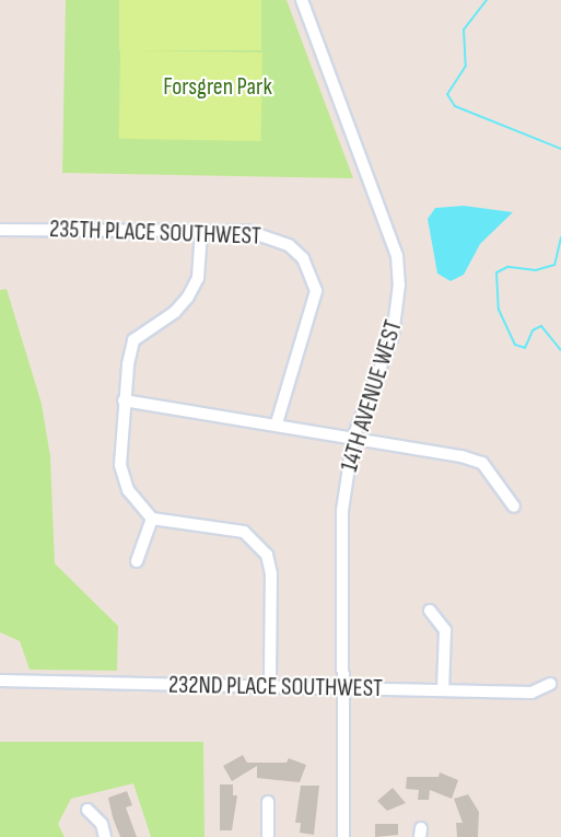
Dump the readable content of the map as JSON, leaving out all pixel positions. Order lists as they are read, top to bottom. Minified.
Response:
{"streets":{"street":["235TH PLACE SOUTHWEST","14TH AVENUE WEST","232ND PLACE SOUTHWEST"]},"crossings":[["14TH AVENUE WEST","232ND PLACE SOUTHWEST"]],"parks":["Forsgren Park"]}
